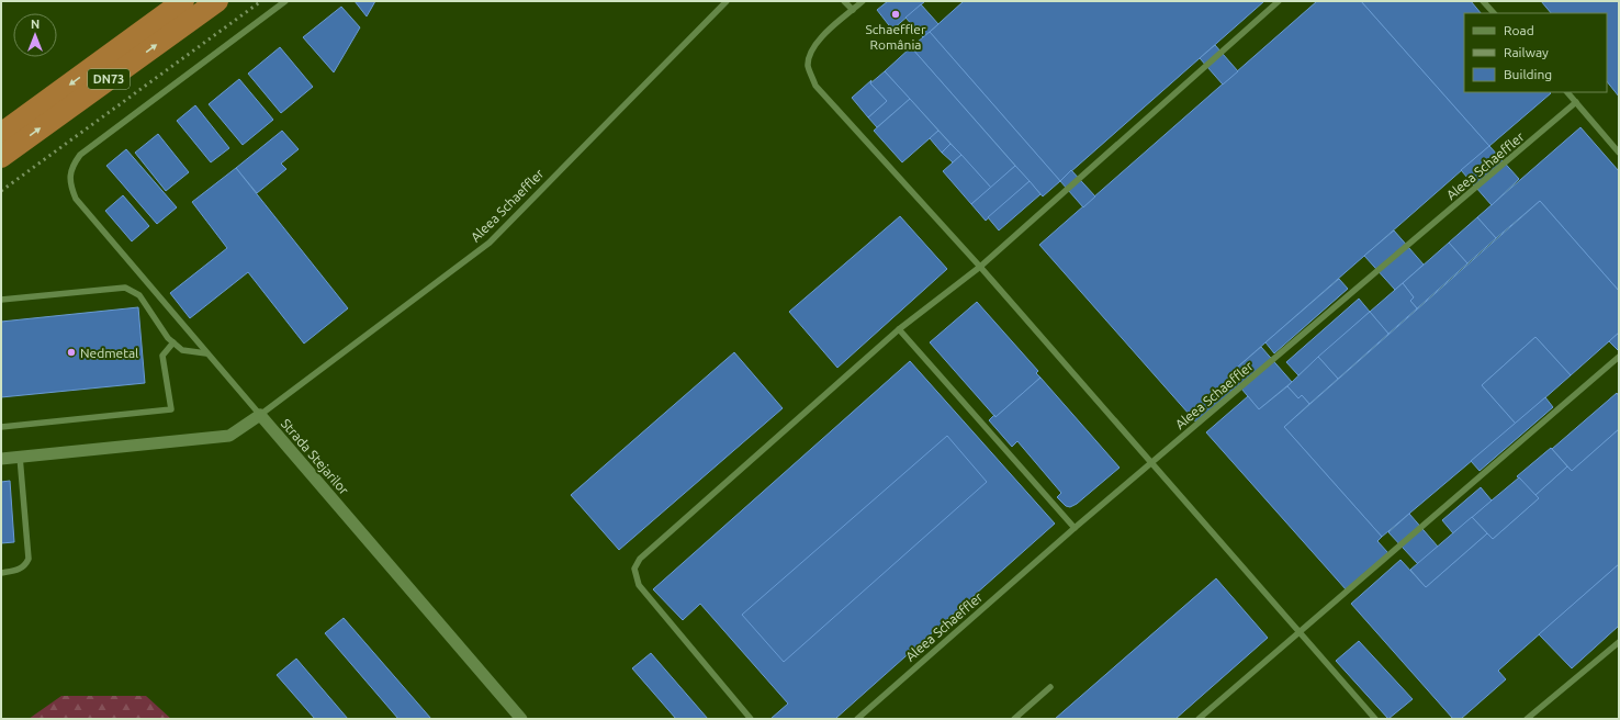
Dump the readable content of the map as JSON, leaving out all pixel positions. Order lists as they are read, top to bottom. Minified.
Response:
{"streets":{"highway":["DN73"],"street":["Strada Stejarilor"],"lane":["Aleea Schaeffler"]},"crossings":[["Aleea Schaeffler","Strada Stejarilor"]],"places":["Schaeffler România","Nedmetal"],"legend":["Road","Railway","Building"],"north":"top"}
